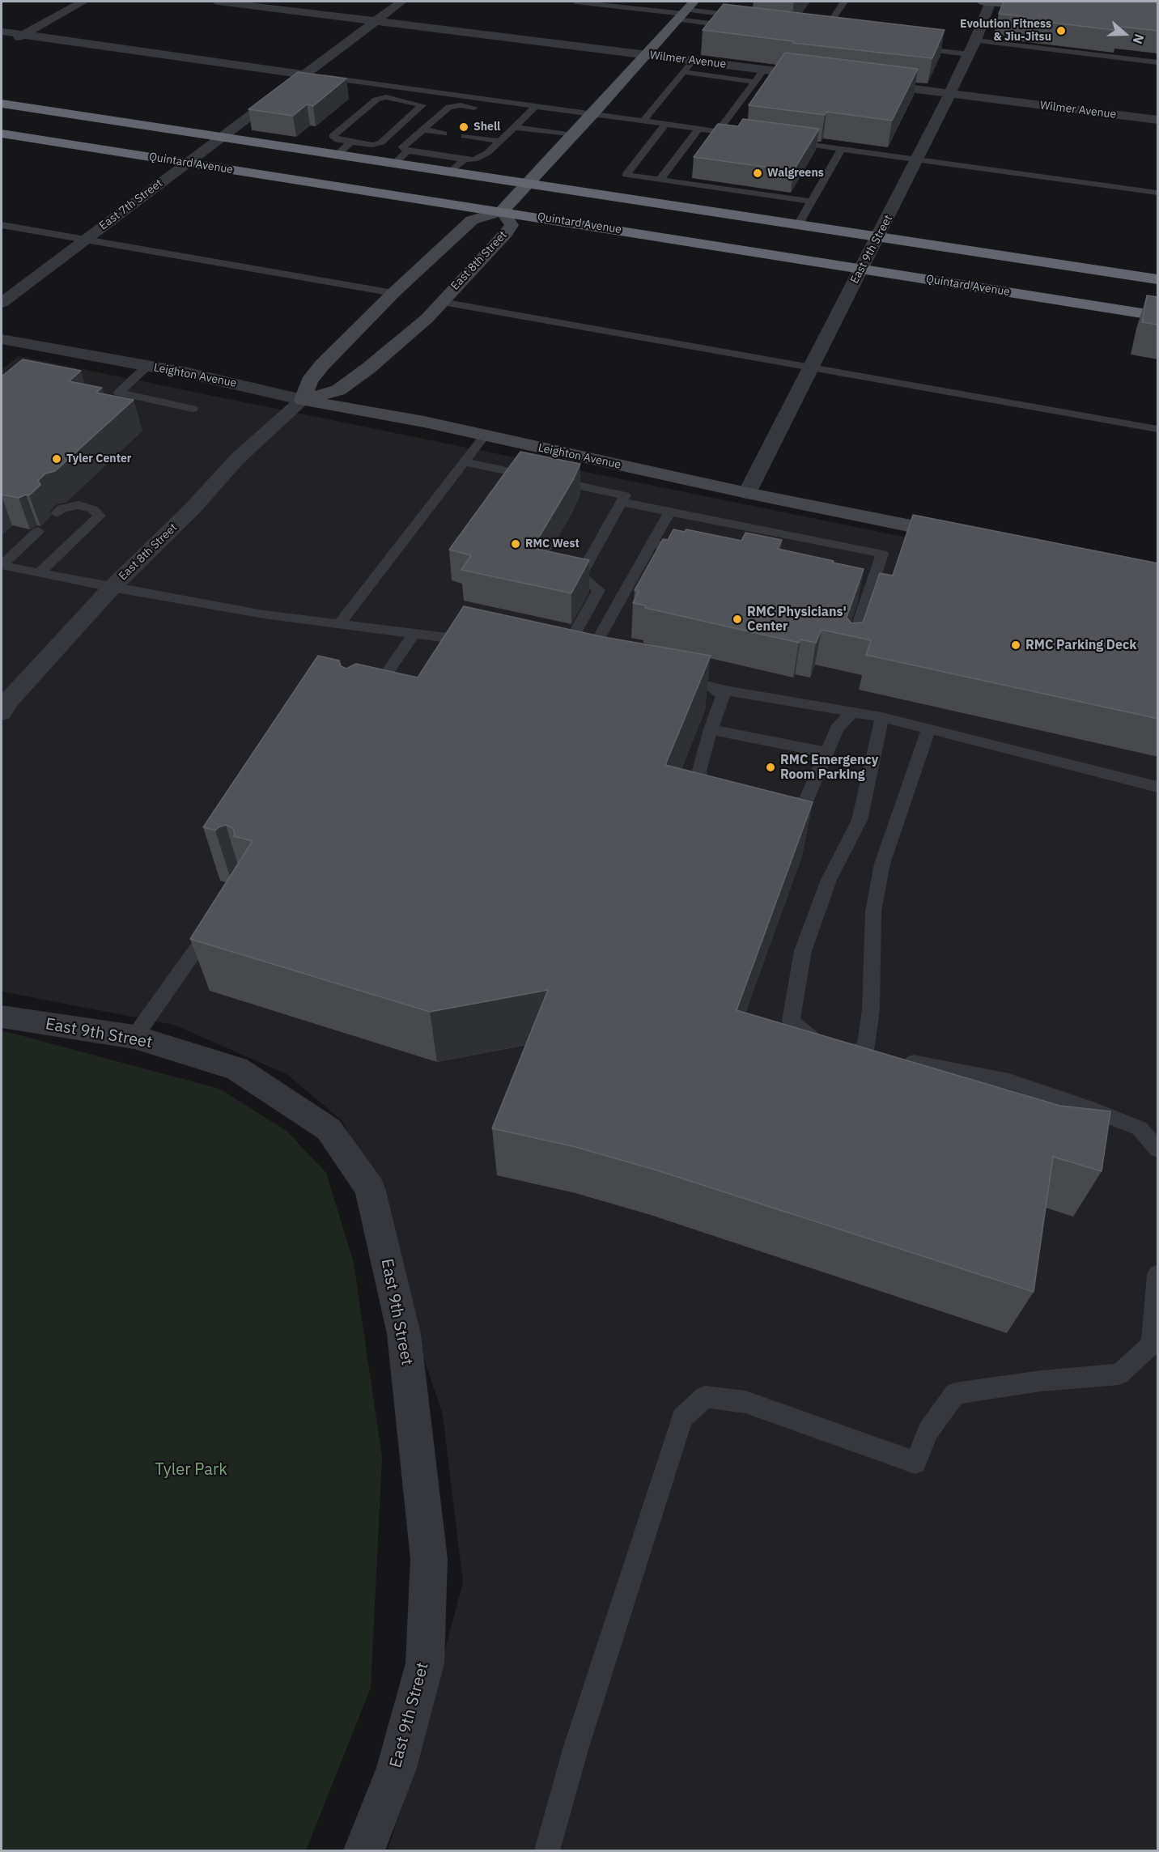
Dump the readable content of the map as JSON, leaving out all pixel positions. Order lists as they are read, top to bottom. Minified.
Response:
{"streets":{"highway":["Quintard Avenue"],"street":["Wilmer Avenue","East 7th Street","East 9th Street","East 8th Street","Leighton Avenue"]},"crossings":[["Wilmer Avenue","East 7th Street"],["Wilmer Avenue","East 9th Street"],["Quintard Avenue","East 7th Street"],["Quintard Avenue","East 9th Street"],["Quintard Avenue","East 8th Street"],["East 9th Street","Leighton Avenue"],["East 8th Street","Leighton Avenue"]],"parks":["Tyler Park"],"places":["Evolution Fitness & Jiu-Jitsu","Shell","Walgreens","Tyler Center","RMC West","RMC Physicians' Center","RMC Parking Deck","RMC Emergency Room Parking"],"north":"right"}
